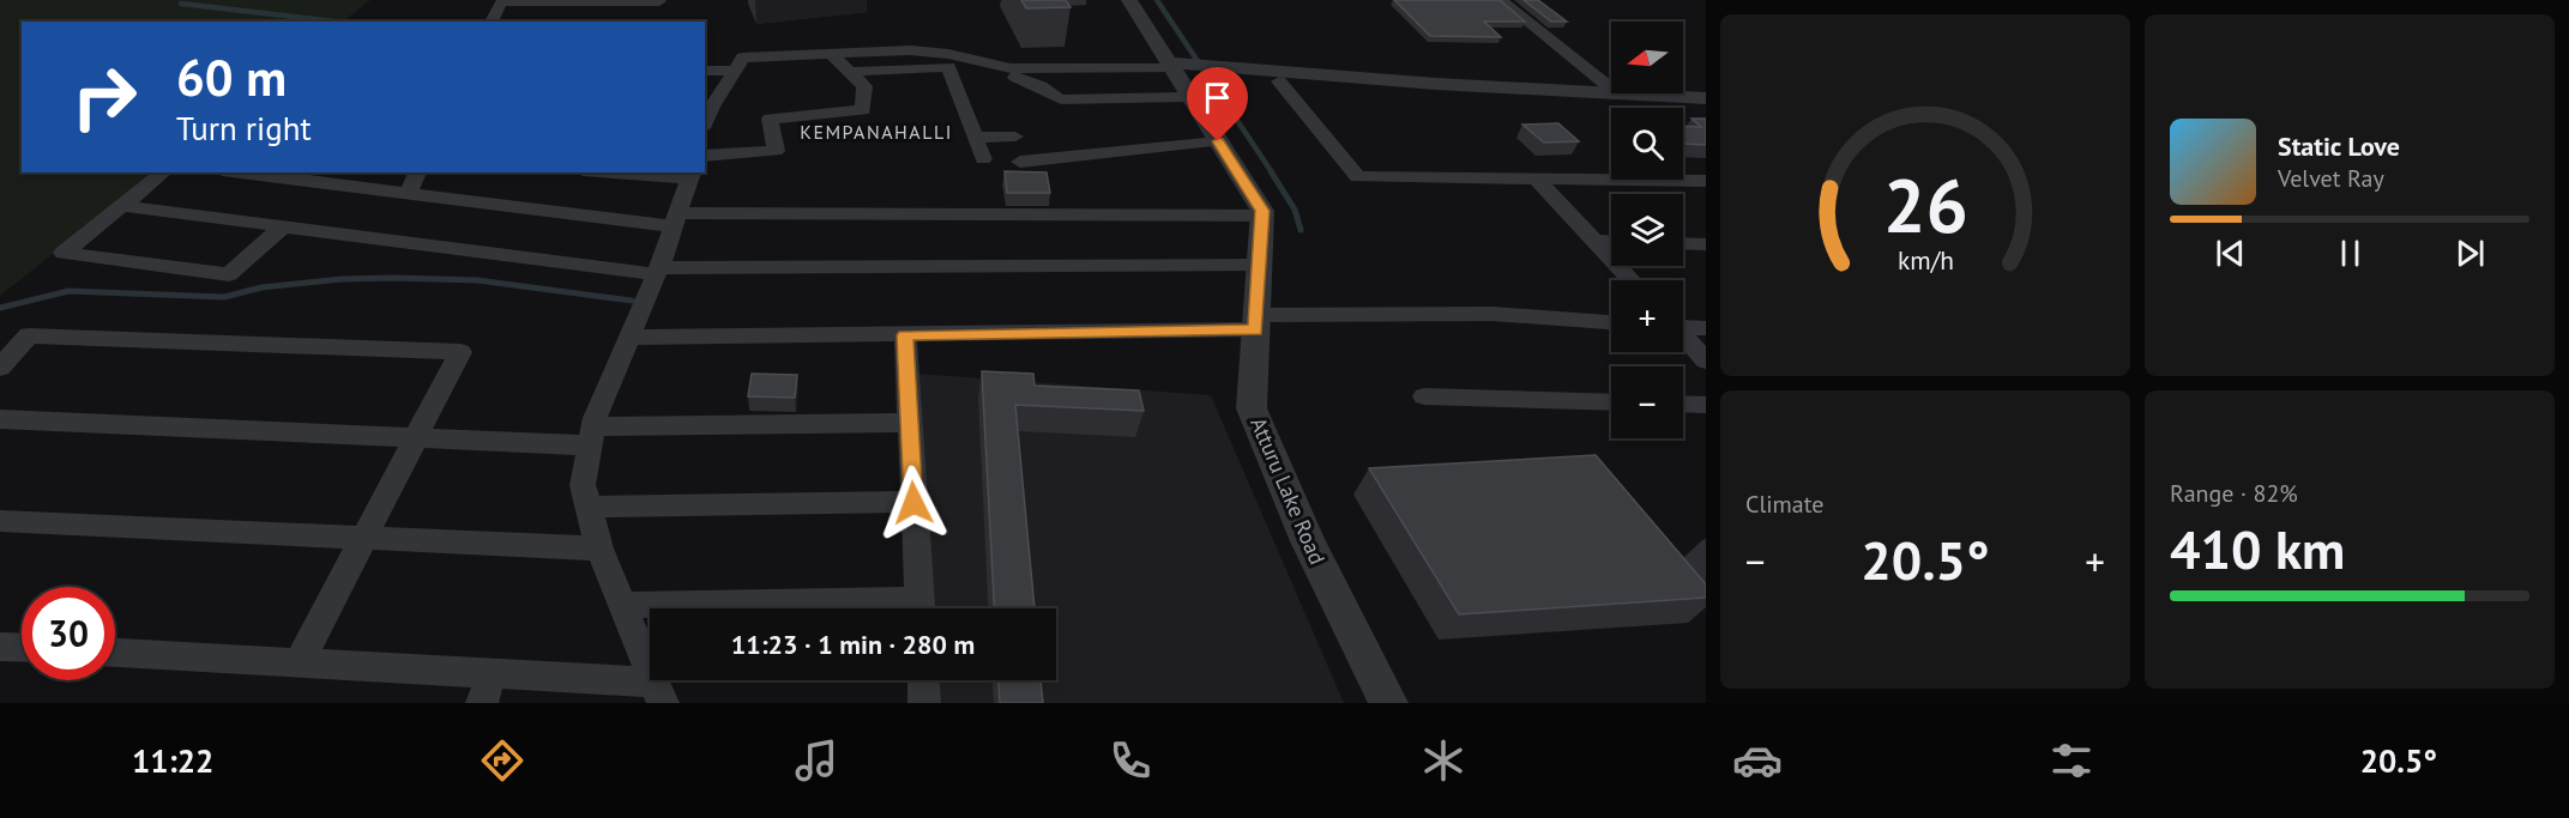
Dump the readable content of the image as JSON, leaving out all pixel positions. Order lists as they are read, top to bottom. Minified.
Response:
{"streets":{"street":["Atturu Lake Road"]},"districts":["KEMPANAHALLI"],"north":"left","page":{"map_buttons":["+","−"],"turn":["60 m","Turn right"],"song":["Static Love","Velvet Ray"],"tile":["Climate",["Range · 82%","410 km"]],"heat":["−","20.5°","+"],"limit":"30","trip":"11:23 · 1 min · 280 m","tabs":["11:22","20.5°"],"gauge":["26","km/h"]}}
